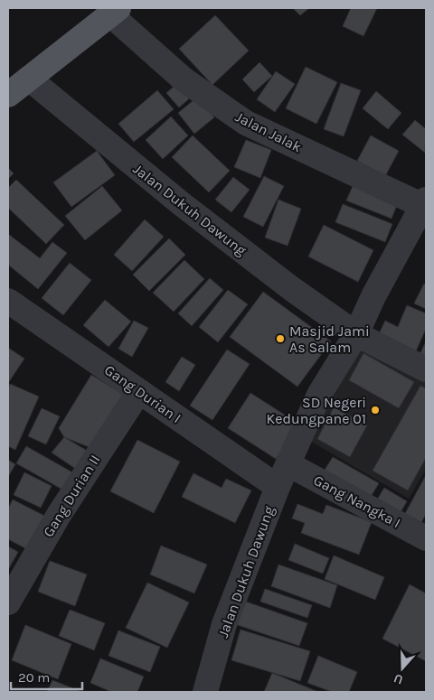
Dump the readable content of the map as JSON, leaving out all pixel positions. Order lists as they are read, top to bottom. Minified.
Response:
{"streets":{"street":["Jalan Jalak","Jalan Dukuh Dawung","Gang Durian I","Gang Durian II","Gang Nangka I"]},"crossings":[["Jalan Jalak","Jalan Dukuh Dawung"],["Jalan Dukuh Dawung","Gang Durian I"],["Jalan Dukuh Dawung","Gang Nangka I"],["Gang Durian I","Gang Durian II"]],"places":["Masjid Jami As Salam","SD Negeri Kedungpane 01"],"scale_bar":"20 m","north":"bottom"}
